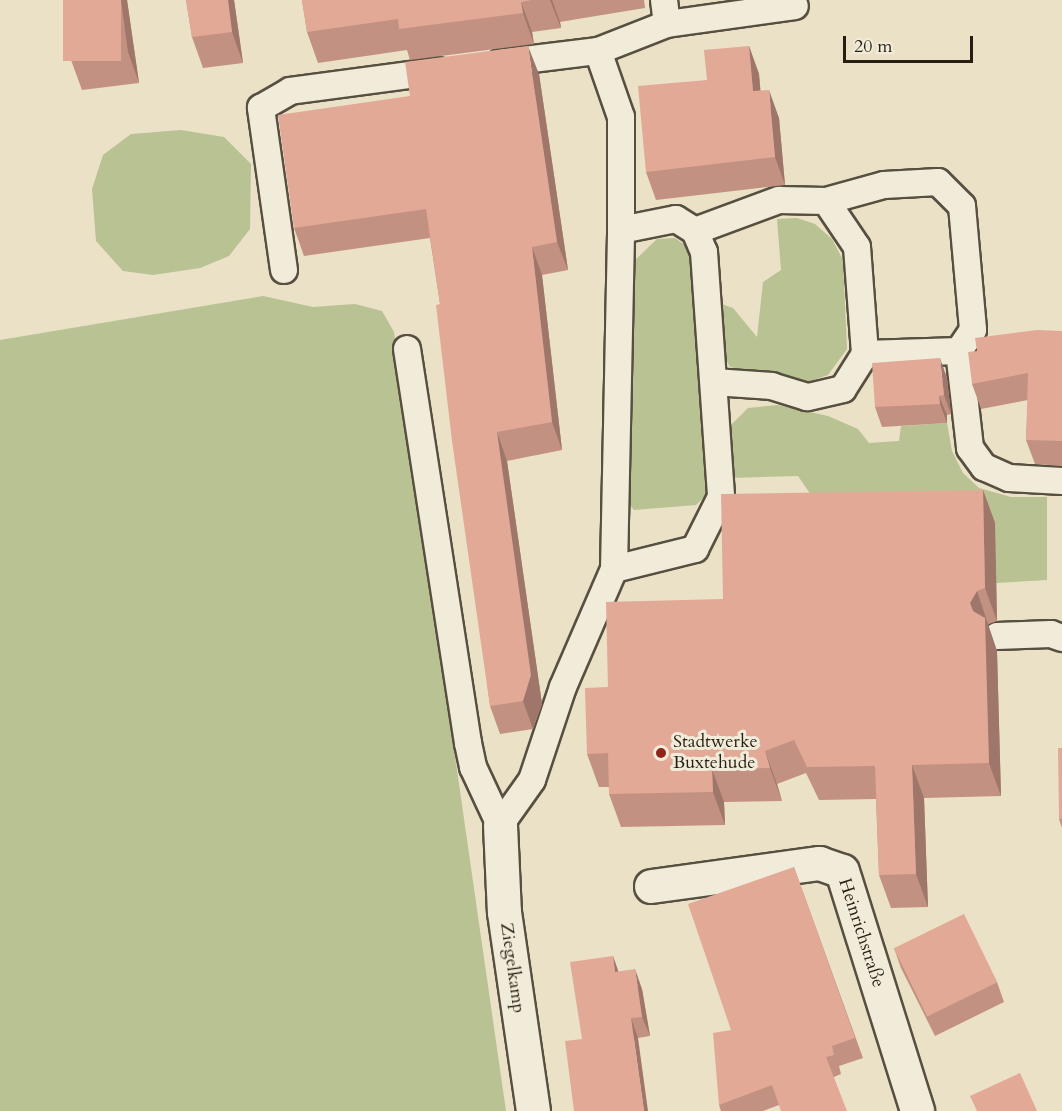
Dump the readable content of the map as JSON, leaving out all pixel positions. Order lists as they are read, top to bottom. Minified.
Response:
{"streets":{"street":["Heinrichstraße","Ziegelkamp"]},"places":["Stadtwerke Buxtehude"],"scale_bar":"20 m"}
